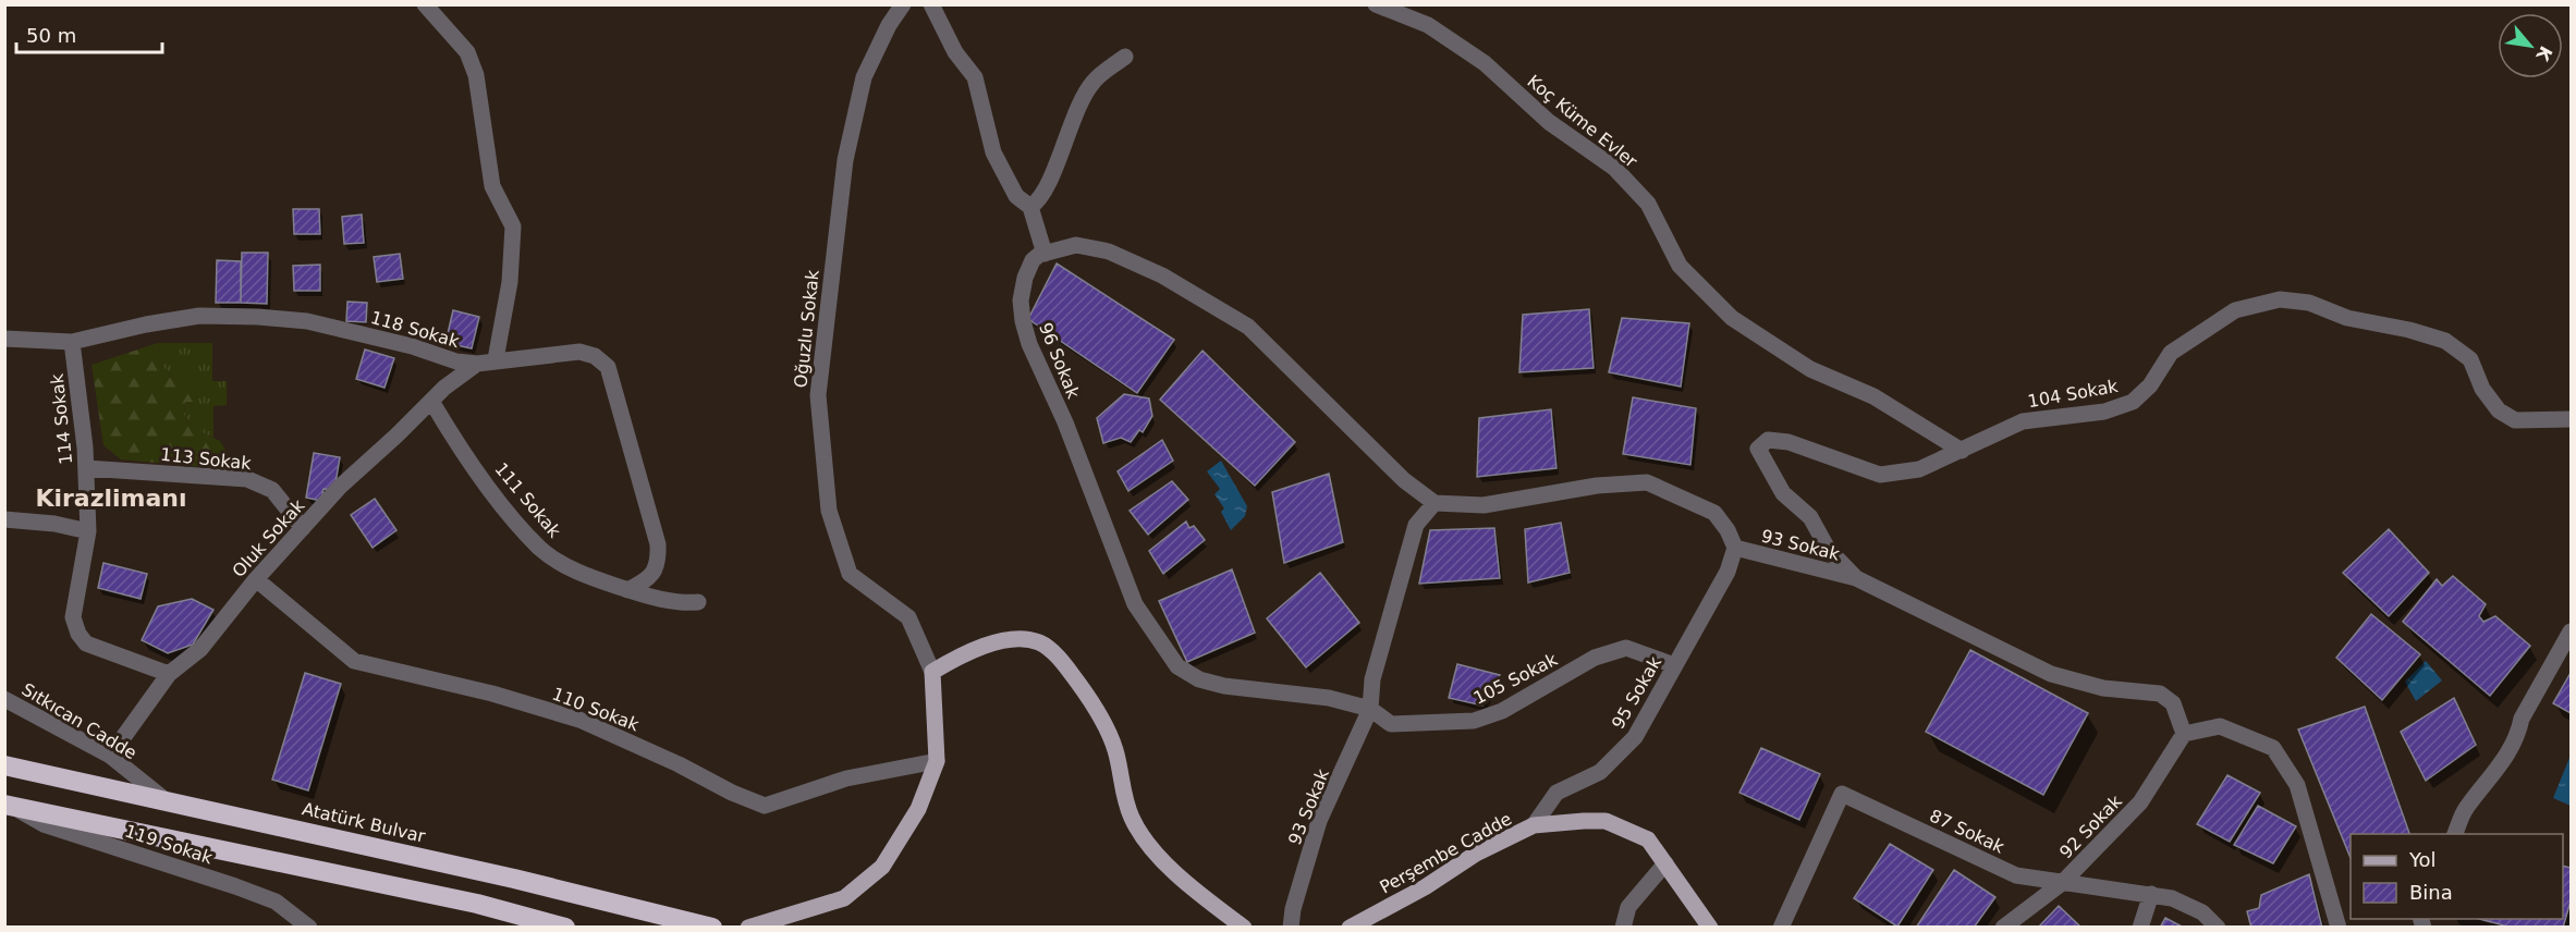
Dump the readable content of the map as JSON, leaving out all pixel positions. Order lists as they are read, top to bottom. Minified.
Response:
{"streets":{"highway":["Atatürk Bulvar"],"main road":["Perşembe Cadde"],"street":["Koç Küme Evler","118 Sokak","Oğuzlu Sokak","96 Sokak","104 Sokak","114 Sokak","113 Sokak","111 Sokak","Oluk Sokak","93 Sokak","105 Sokak","95 Sokak","110 Sokak","Sıtkıcan Cadde","92 Sokak","87 Sokak","119 Sokak"]},"crossings":[["Koç Küme Evler","104 Sokak"],["118 Sokak","114 Sokak"],["118 Sokak","111 Sokak"],["118 Sokak","Oluk Sokak"],["96 Sokak","93 Sokak"],["96 Sokak","105 Sokak"],["104 Sokak","93 Sokak"],["114 Sokak","113 Sokak"],["114 Sokak","Oluk Sokak"],["113 Sokak","Oluk Sokak"],["111 Sokak","Oluk Sokak"],["Oluk Sokak","110 Sokak"],["Oluk Sokak","Sıtkıcan Cadde"],["93 Sokak","105 Sokak"],["93 Sokak","95 Sokak"],["93 Sokak","92 Sokak"],["105 Sokak","95 Sokak"],["95 Sokak","Perşembe Cadde"],["Sıtkıcan Cadde","Atatürk Bulvar"],["92 Sokak","87 Sokak"]],"districts":["Kirazlimanı"],"legend":["Yol","Bina"],"scale_bar":"50 m","north":"bottom right"}
